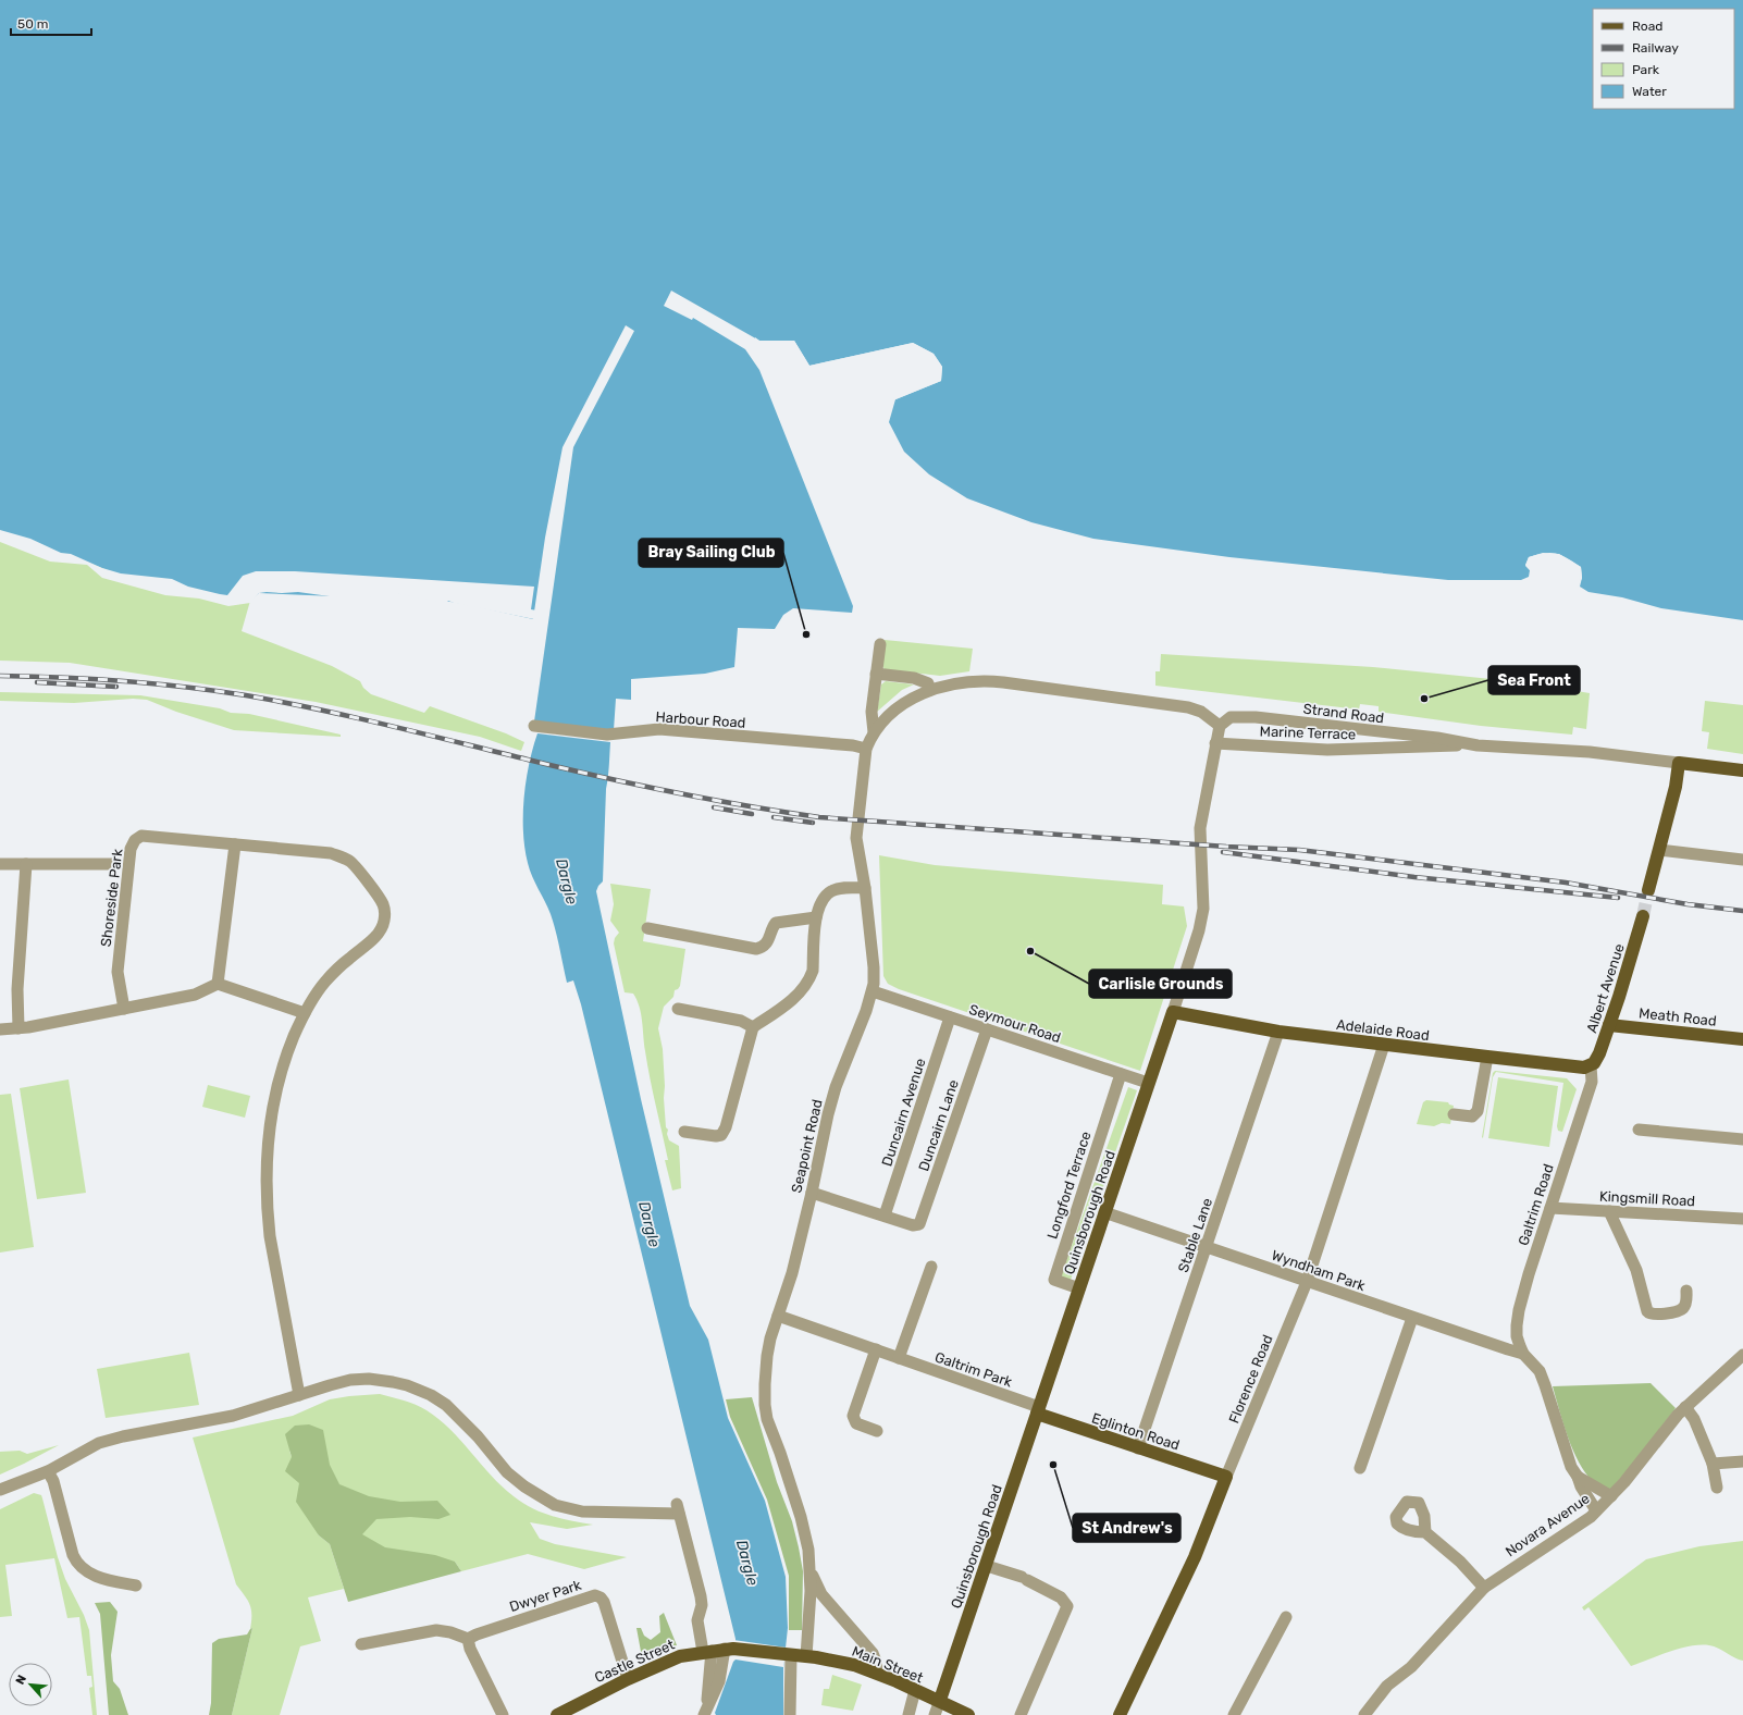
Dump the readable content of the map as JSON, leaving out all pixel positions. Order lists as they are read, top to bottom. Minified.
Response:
{"streets":{"main road":["Strand Road","Albert Avenue","Meath Road","Adelaide Road","Quinsborough Road","Florence Road","Eglinton Road","Castle Street","Main Street"],"street":["Harbour Road","Marine Terrace","Shoreside Park","Seymour Road","Duncairn Avenue","Duncairn Lane","Seapoint Road","Longford Terrace","Kingsmill Road","Galtrim Road","Stable Lane","Wyndham Park","Galtrim Park","Novara Avenue","Dwyer Park"]},"crossings":[["Strand Road","Marine Terrace"],["Strand Road","Seapoint Road"],["Strand Road","Quinsborough Road"],["Harbour Road","Seapoint Road"],["Marine Terrace","Quinsborough Road"],["Albert Avenue","Meath Road"],["Albert Avenue","Adelaide Road"],["Albert Avenue","Galtrim Road"],["Seymour Road","Duncairn Avenue"],["Seymour Road","Duncairn Lane"],["Seymour Road","Seapoint Road"],["Seymour Road","Longford Terrace"],["Seymour Road","Quinsborough Road"],["Adelaide Road","Galtrim Road"],["Adelaide Road","Quinsborough Road"],["Adelaide Road","Stable Lane"],["Adelaide Road","Florence Road"],["Duncairn Avenue","Duncairn Lane"],["Seapoint Road","Quinsborough Road"],["Seapoint Road","Galtrim Park"],["Seapoint Road","Main Street"],["Longford Terrace","Quinsborough Road"],["Kingsmill Road","Galtrim Road"],["Galtrim Road","Wyndham Park"],["Quinsborough Road","Wyndham Park"],["Quinsborough Road","Galtrim Park"],["Quinsborough Road","Eglinton Road"],["Quinsborough Road","Main Street"],["Stable Lane","Wyndham Park"],["Stable Lane","Eglinton Road"],["Wyndham Park","Florence Road"],["Galtrim Park","Eglinton Road"],["Florence Road","Eglinton Road"],["Dwyer Park","Castle Street"],["Castle Street","Main Street"]],"water":["Dargle"],"places":["Bray Sailing Club","Sea Front","Carlisle Grounds","St Andrew's"],"legend":["Road","Railway","Park","Water"],"scale_bar":"50 m","north":"top left"}
